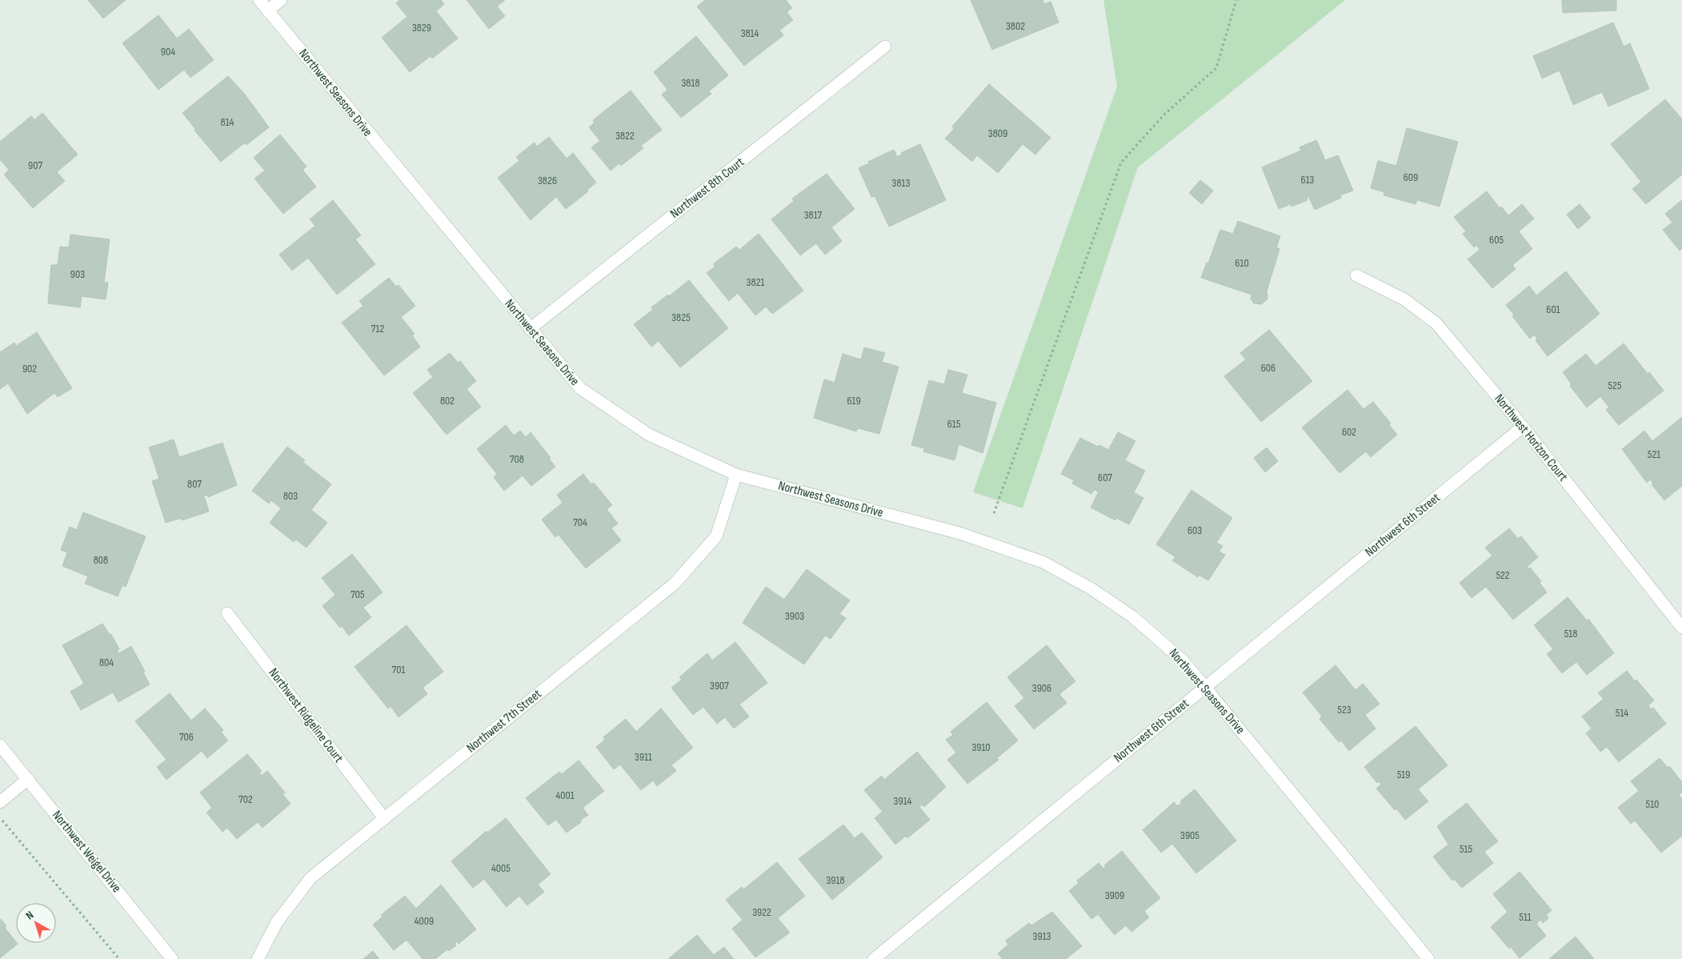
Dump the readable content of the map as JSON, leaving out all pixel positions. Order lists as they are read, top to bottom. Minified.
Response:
{"streets":{"street":["Northwest Seasons Drive","Northwest 8th Court","Northwest Horizon Court","Northwest 6th Street","Northwest Ridgeline Court","Northwest 7th Street","Northwest Weigel Drive"]},"crossings":[["Northwest Seasons Drive","Northwest 8th Court"],["Northwest Seasons Drive","Northwest 6th Street"],["Northwest Seasons Drive","Northwest 7th Street"],["Northwest Horizon Court","Northwest 6th Street"],["Northwest Ridgeline Court","Northwest 7th Street"]],"house_numbers":["3802","3829","3814","904","3818","814","3809","3822","907","609","613","3826","3813","3817","605","610","903","3821","601","3825","712","606","902","525","802","619","615","602","521","708","607","807","803","704","603","808","522","705","3903","518","804","701","3907","3906","523","514","706","3910","3911","519","4001","702","3914","510","3905","515","4005","3918","3909","3922","511","4009","3913"],"north":"top left"}
